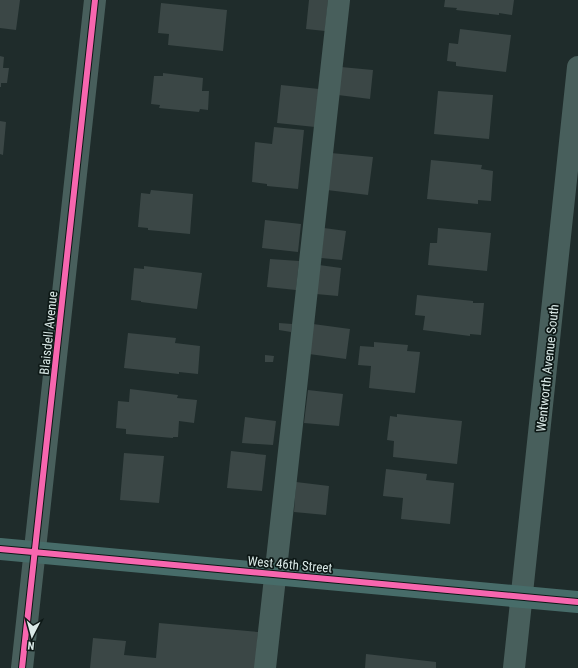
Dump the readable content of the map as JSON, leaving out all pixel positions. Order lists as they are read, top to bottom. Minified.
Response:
{"streets":{"main road":["West 46th Street"],"street":["Blaisdell Avenue","Wentworth Avenue South"]},"crossings":[["Blaisdell Avenue","West 46th Street"],["Wentworth Avenue South","West 46th Street"]],"north":"bottom"}
